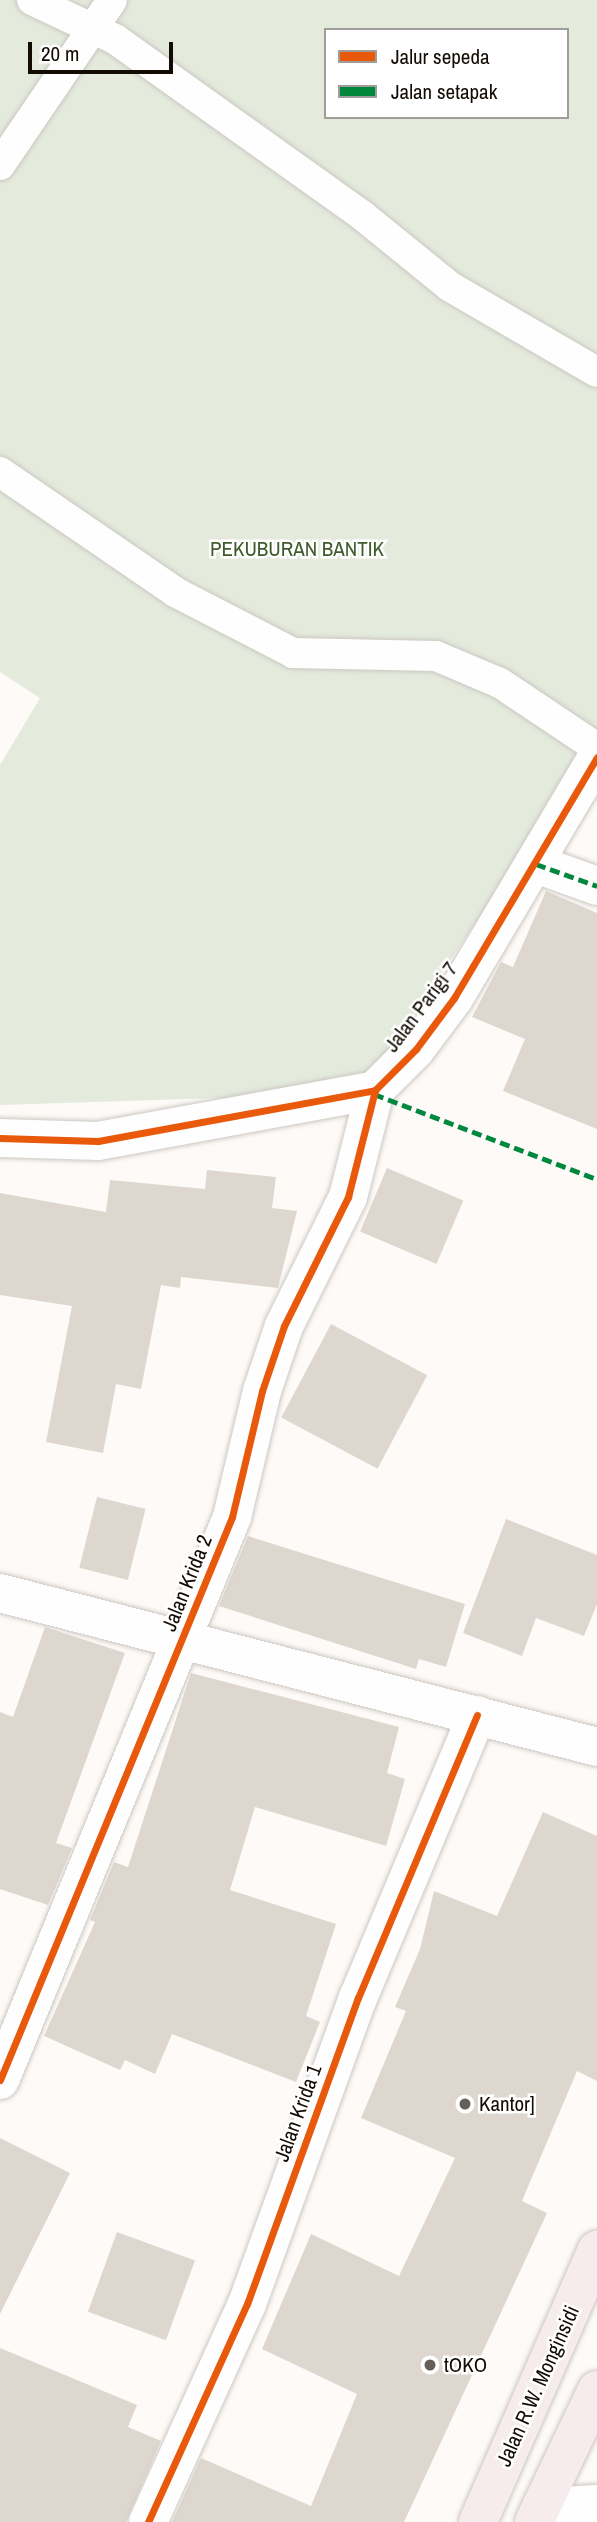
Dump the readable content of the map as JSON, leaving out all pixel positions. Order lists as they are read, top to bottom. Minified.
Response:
{"streets":{"highway":["Jalan R.W. Monginsidi"],"street":["Jalan Parigi 7","Jalan Krida 2","Jalan Krida 1"]},"crossings":[["Jalan Parigi 7","Jalan Krida 2"]],"parks":["PEKUBURAN BANTIK"],"places":["Kantor]","tOKO"],"legend":["Jalur sepeda","Jalan setapak"],"scale_bar":"20 m"}
